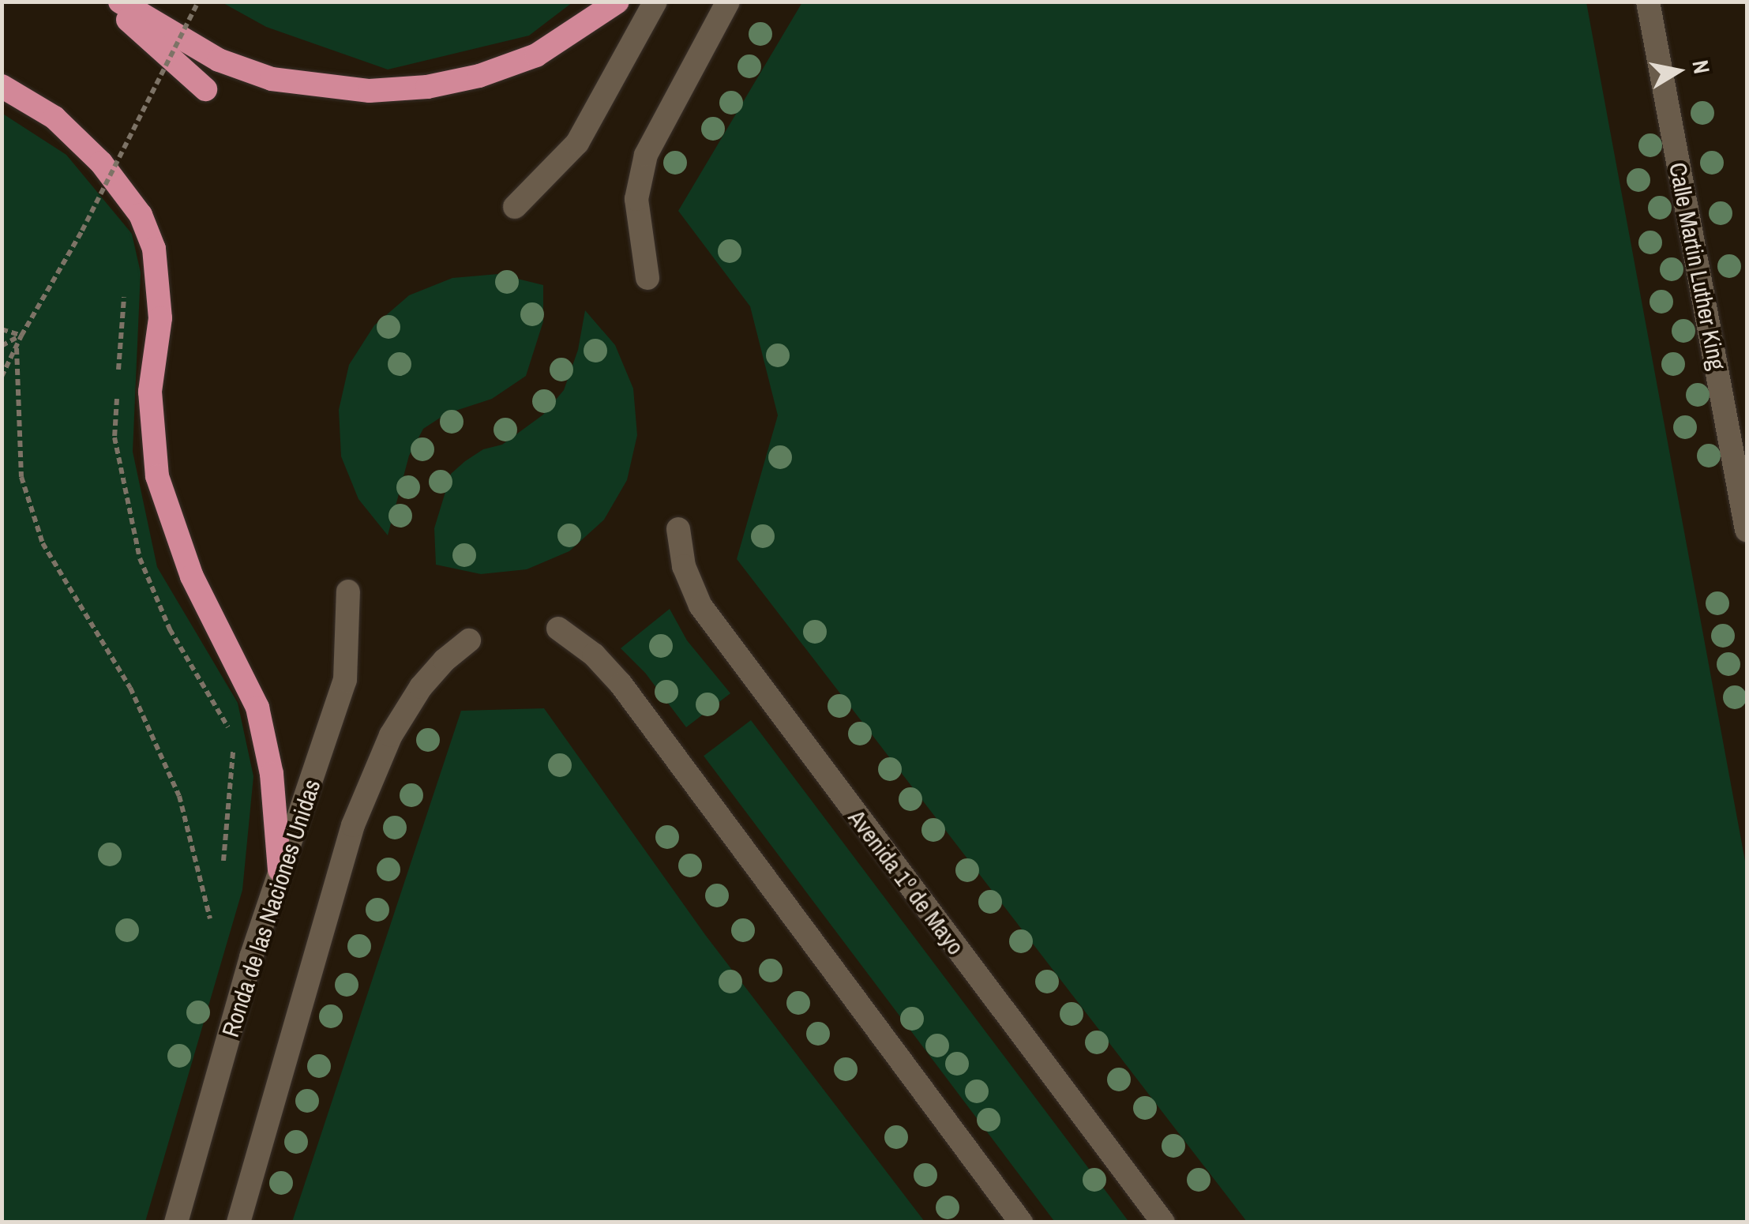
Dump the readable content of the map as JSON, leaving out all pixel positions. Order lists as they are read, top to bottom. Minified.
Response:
{"streets":{"street":["Calle Martin Luther King","Avenida 1º de Mayo","Ronda de las Naciones Unidas"]},"north":"right"}
